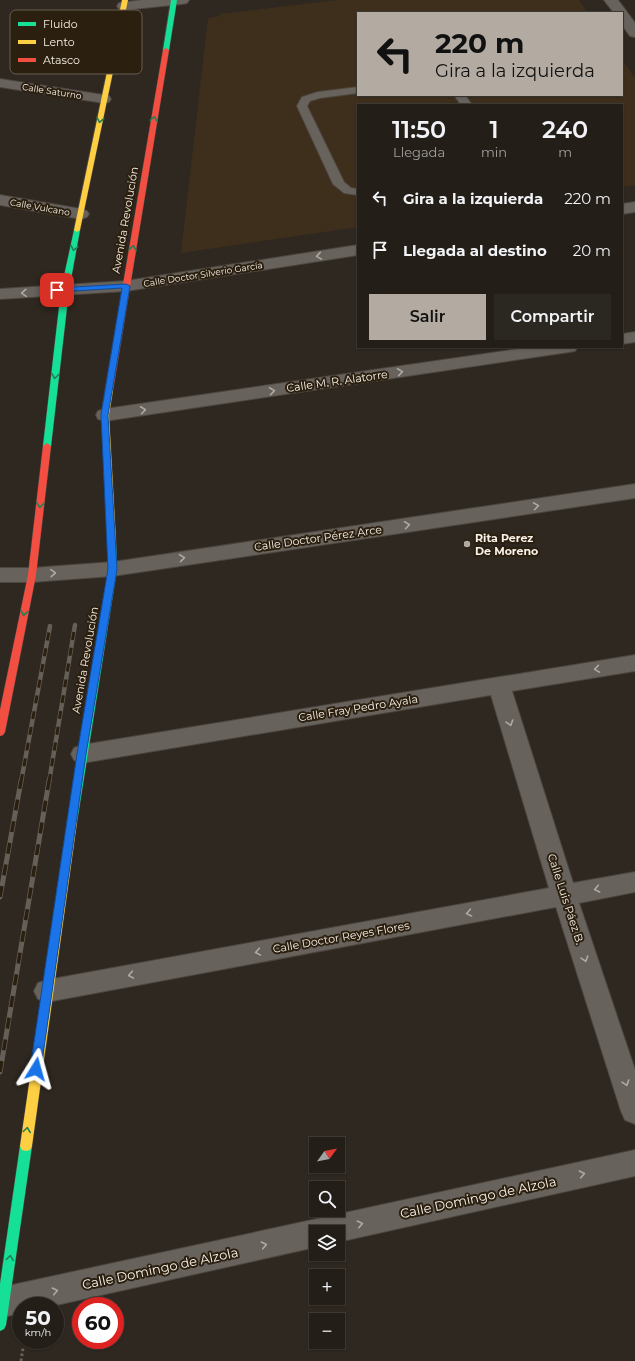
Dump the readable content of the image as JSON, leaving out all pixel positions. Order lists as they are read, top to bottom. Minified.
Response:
{"streets":{"main road":["Avenida Revolución"],"street":["Calle Saturno","Calle Vulcano","Calle Doctor Silverio García","Calle M. R. Alatorre","Calle Doctor Pérez Arce","Calle Fray Pedro Ayala","Calle Luis Páez B.","Calle Doctor Reyes Flores","Calle Domingo de Alzola"]},"crossings":[["Avenida Revolución","Calle Doctor Silverio García"],["Avenida Revolución","Calle M. R. Alatorre"],["Avenida Revolución","Calle Doctor Pérez Arce"],["Avenida Revolución","Calle Fray Pedro Ayala"],["Avenida Revolución","Calle Doctor Reyes Flores"],["Avenida Revolución","Calle Domingo de Alzola"],["Calle Fray Pedro Ayala","Calle Luis Páez B."],["Calle Luis Páez B.","Calle Doctor Reyes Flores"]],"one_way":["Calle Doctor Silverio García","Calle M. R. Alatorre","Calle Doctor Pérez Arce","Calle Luis Páez B.","Calle Doctor Reyes Flores","Calle Domingo de Alzola"],"places":["Rita Perez De Moreno"],"legend":["Fluido","Lento","Atasco"],"north":"top right","page":{"turn":["220 m","Gira a la izquierda"],"eta":["11:50","Llegada","1","min","240","m"],"list":[{"name":"Gira a la izquierda","value":"220 m"},{"name":"Llegada al destino","value":"20 m"}],"buttons":["Salir","Compartir"],"map_buttons":["+","−"],"speed":"50 km/h","limit":"60"}}
